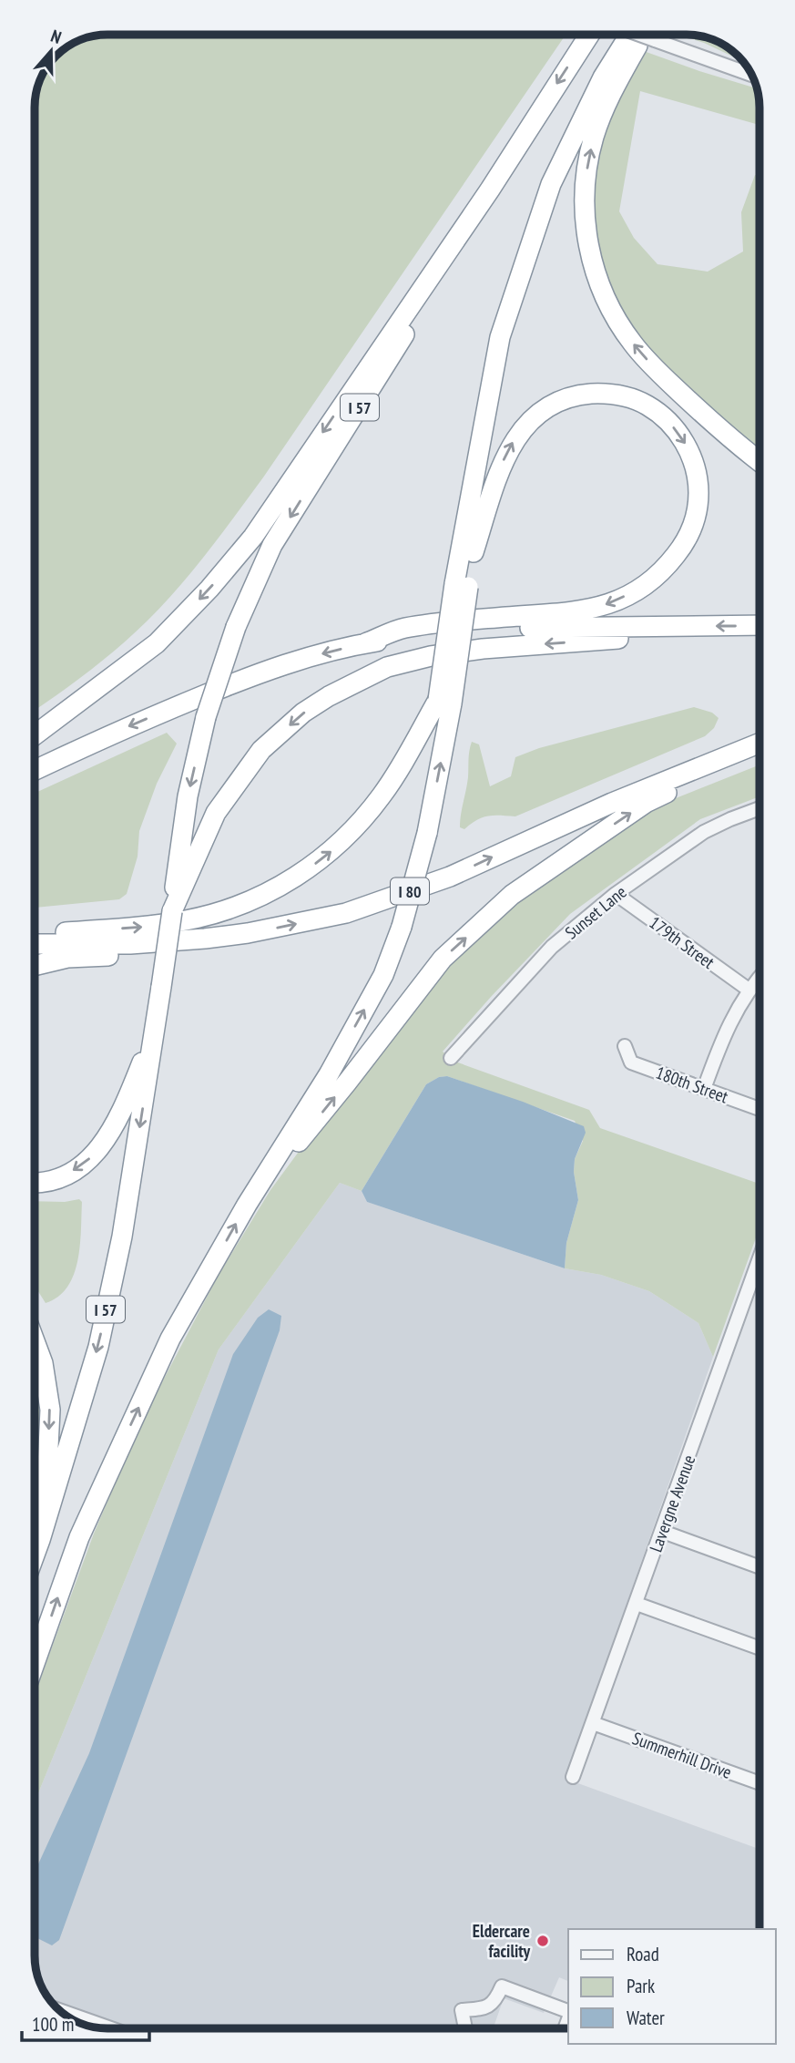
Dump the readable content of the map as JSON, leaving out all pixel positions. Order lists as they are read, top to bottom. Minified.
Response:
{"streets":{"highway":["I 57","I 80"],"street":["Sunset Lane","179th Street","180th Street","Lavergne Avenue","Summerhill Drive"]},"crossings":[["Sunset Lane","179th Street"],["Lavergne Avenue","Summerhill Drive"]],"places":["Eldercare facility"],"legend":["Road","Park","Water"],"scale_bar":"100 m","north":"top"}
